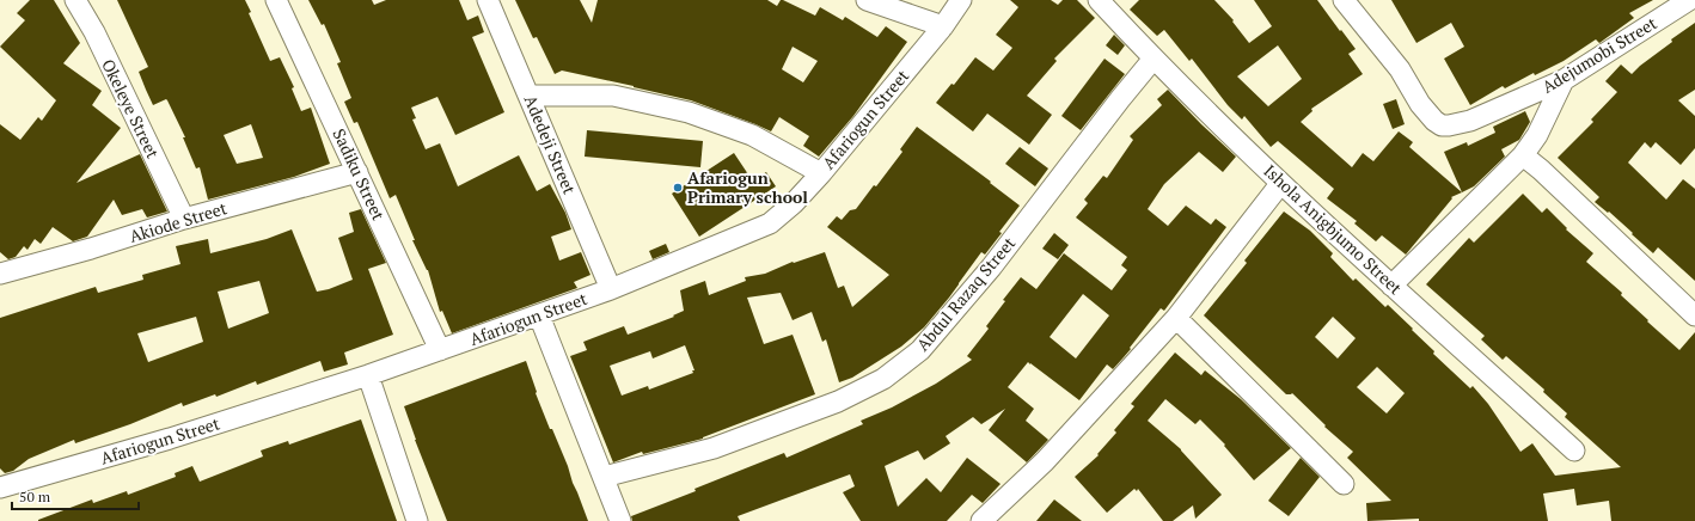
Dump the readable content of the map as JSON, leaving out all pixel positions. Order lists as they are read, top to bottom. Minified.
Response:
{"streets":{"street":["Adejumobi Street","Okeleye Street","Afariogun Street","Adedeji Street","Sadiku Street","Akiode Street","Ishola Anigbjumo Street","Abdul Razaq Street"]},"crossings":[["Okeleye Street","Akiode Street"],["Afariogun Street","Adedeji Street"],["Afariogun Street","Sadiku Street"],["Sadiku Street","Akiode Street"],["Ishola Anigbjumo Street","Abdul Razaq Street"]],"places":["Afariogun Primary school"],"scale_bar":"50 m"}
